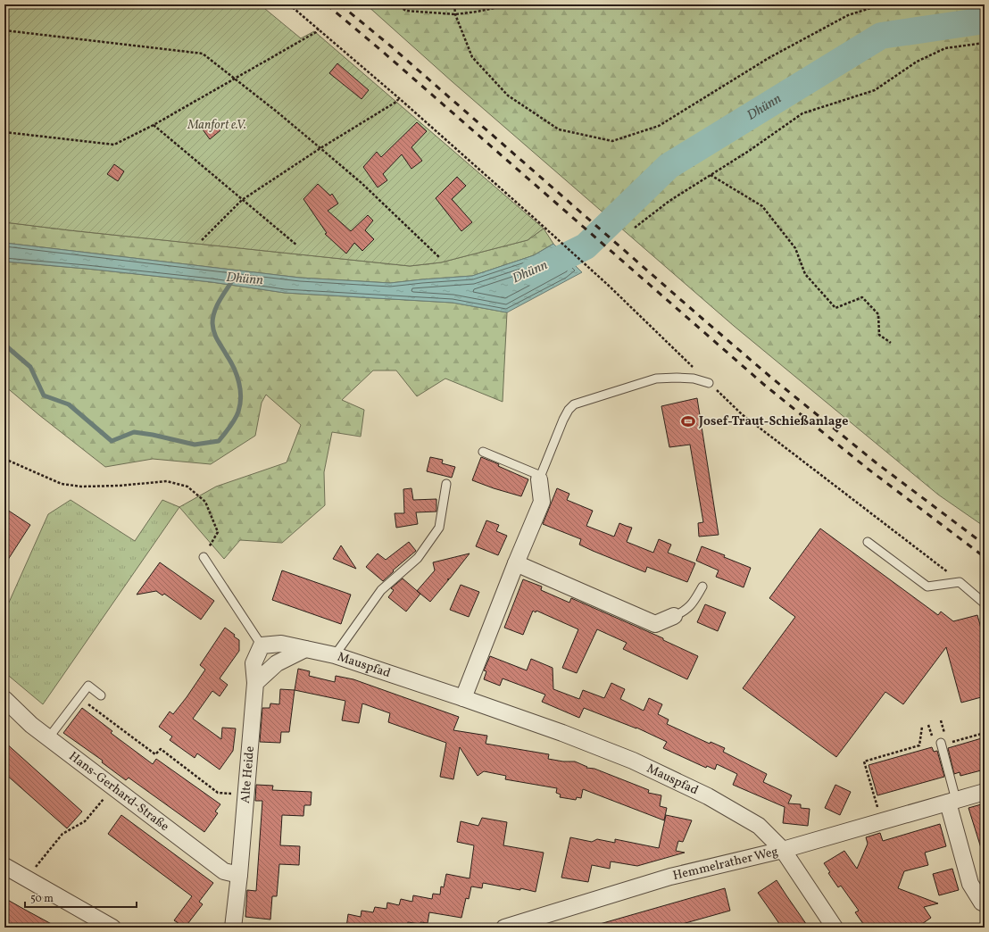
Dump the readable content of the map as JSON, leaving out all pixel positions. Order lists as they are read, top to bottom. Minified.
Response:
{"streets":{"street":["Mauspfad","Alte Heide","Hans-Gerhard-Straße","Hemmelrather Weg"]},"crossings":[["Mauspfad","Hemmelrather Weg"],["Alte Heide","Hans-Gerhard-Straße"]],"water":["Dhünn"],"parks":["Manfort e.V."],"places":{"sports":["Josef-Traut-Schießanlage"]},"scale_bar":"50 m"}
